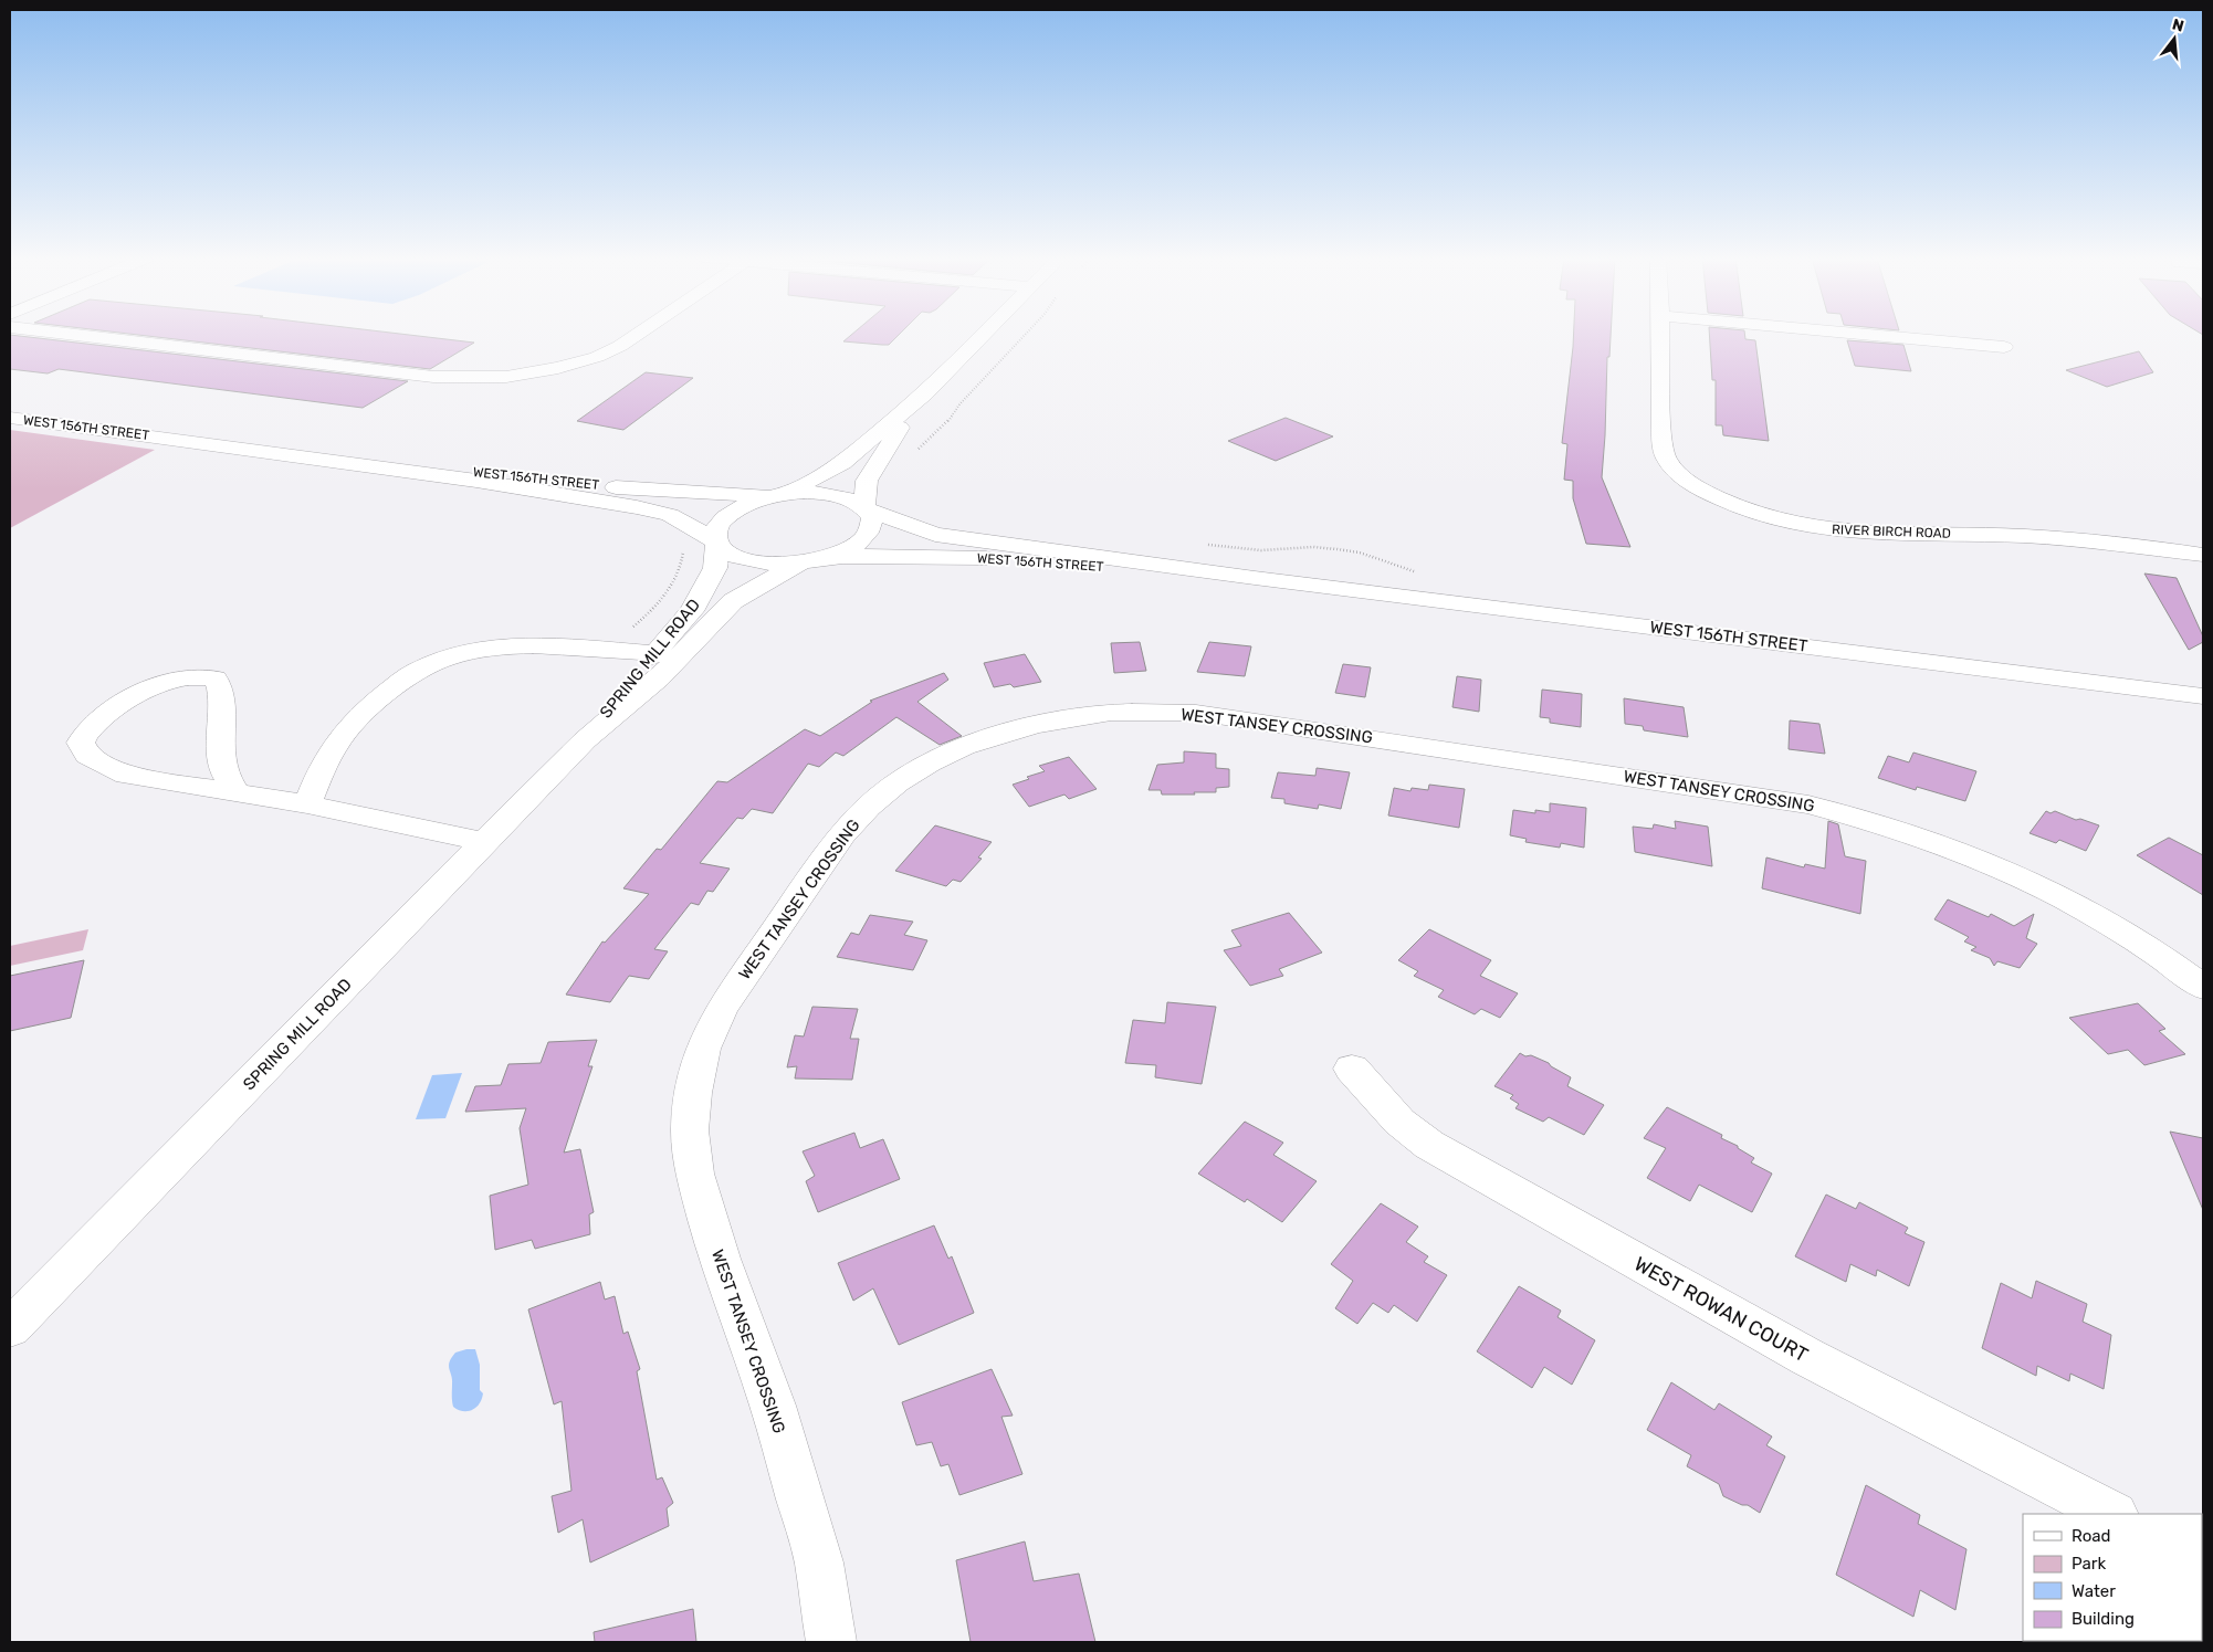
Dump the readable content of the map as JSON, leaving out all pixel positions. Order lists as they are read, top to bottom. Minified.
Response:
{"streets":{"street":["WEST 156TH STREET","RIVER BIRCH ROAD","SPRING MILL ROAD","WEST TANSEY CROSSING","WEST ROWAN COURT"]},"crossings":[["WEST 156TH STREET","SPRING MILL ROAD"]],"legend":["Road","Park","Water","Building"],"north":"top"}
